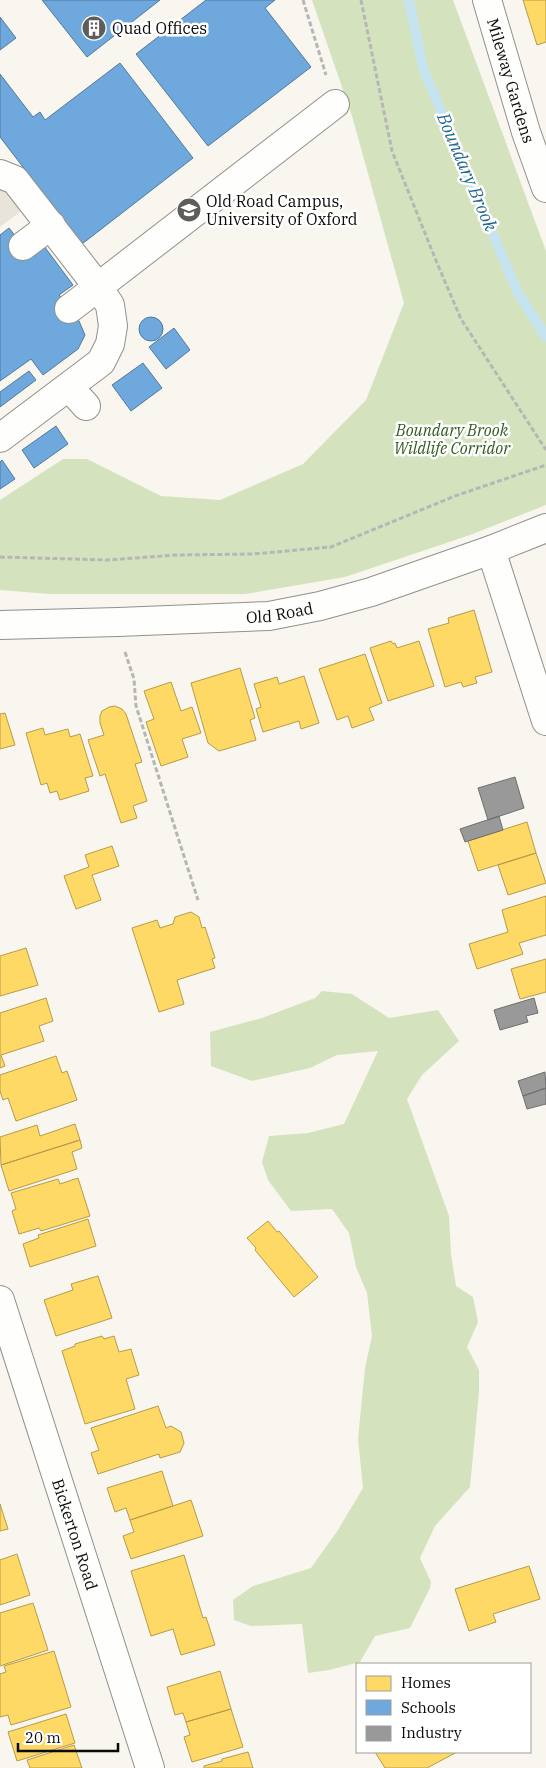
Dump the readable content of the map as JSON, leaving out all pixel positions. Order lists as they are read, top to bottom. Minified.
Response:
{"streets":{"street":["Mileway Gardens","Old Road","Bickerton Road"]},"water":["Boundary Brook"],"parks":["Boundary Brook Wildlife Corridor"],"places":{"building":["Quad Offices"],"school or university":["Old Road Campus, University of Oxford"]},"legend":["Homes","Schools","Industry"],"scale_bar":"20 m"}
